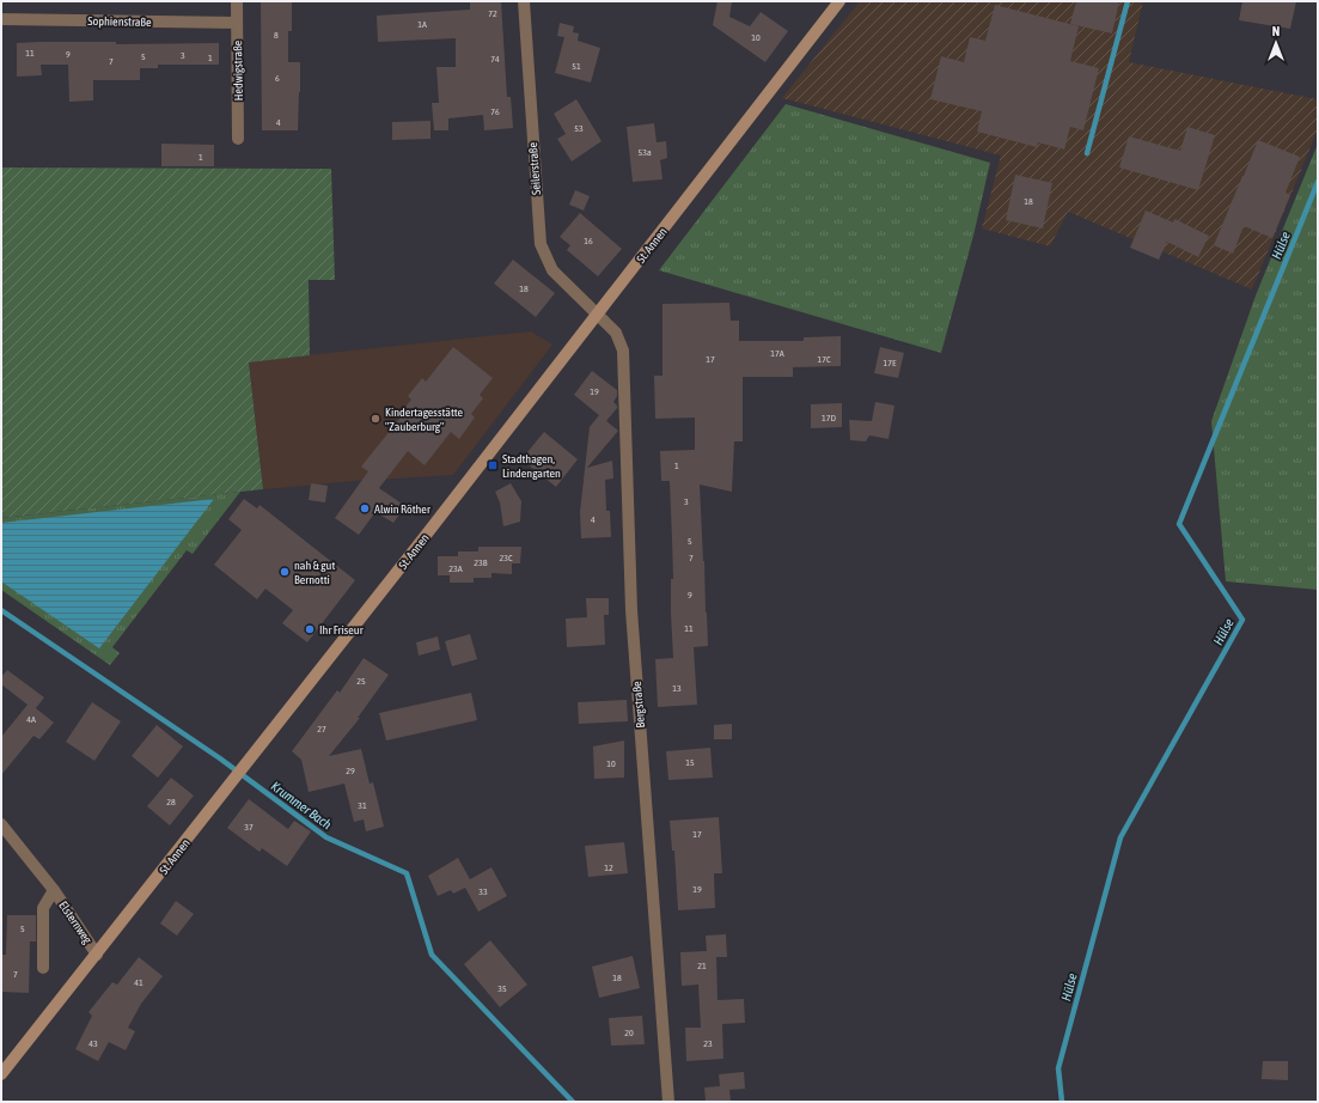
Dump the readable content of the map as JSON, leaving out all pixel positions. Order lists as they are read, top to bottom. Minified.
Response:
{"streets":{"main road":["St. Annen"],"street":["Sophienstraße","Hedwigstraße","Seilerstraße","Bergstraße","Elsternweg"]},"crossings":[["Sophienstraße","Hedwigstraße"],["Seilerstraße","St. Annen"],["Seilerstraße","Bergstraße"],["St. Annen","Bergstraße"],["St. Annen","Elsternweg"]],"water":["Hülse","Krummer Bach"],"places":{"other":["Kindertagesstätte \"Zauberburg\"","Alwin Röther","nah & gut Bernotti","Ihr Friseur"],"transit":["Stadthagen, Lindengarten"]},"house_numbers":["72","1A","8","10","11","9","3","5","1","74","7","51","6","76","4","53","53a","1","18","16","18","17A","17","17C","17E","19","17D","1","3","4","5","23C","7","23B","23A","9","11","25","13","4A","27","15","10","29","28","31","37","17","12","19","33","5","21","7","18","41","35","20","43","23"],"north":"top"}
